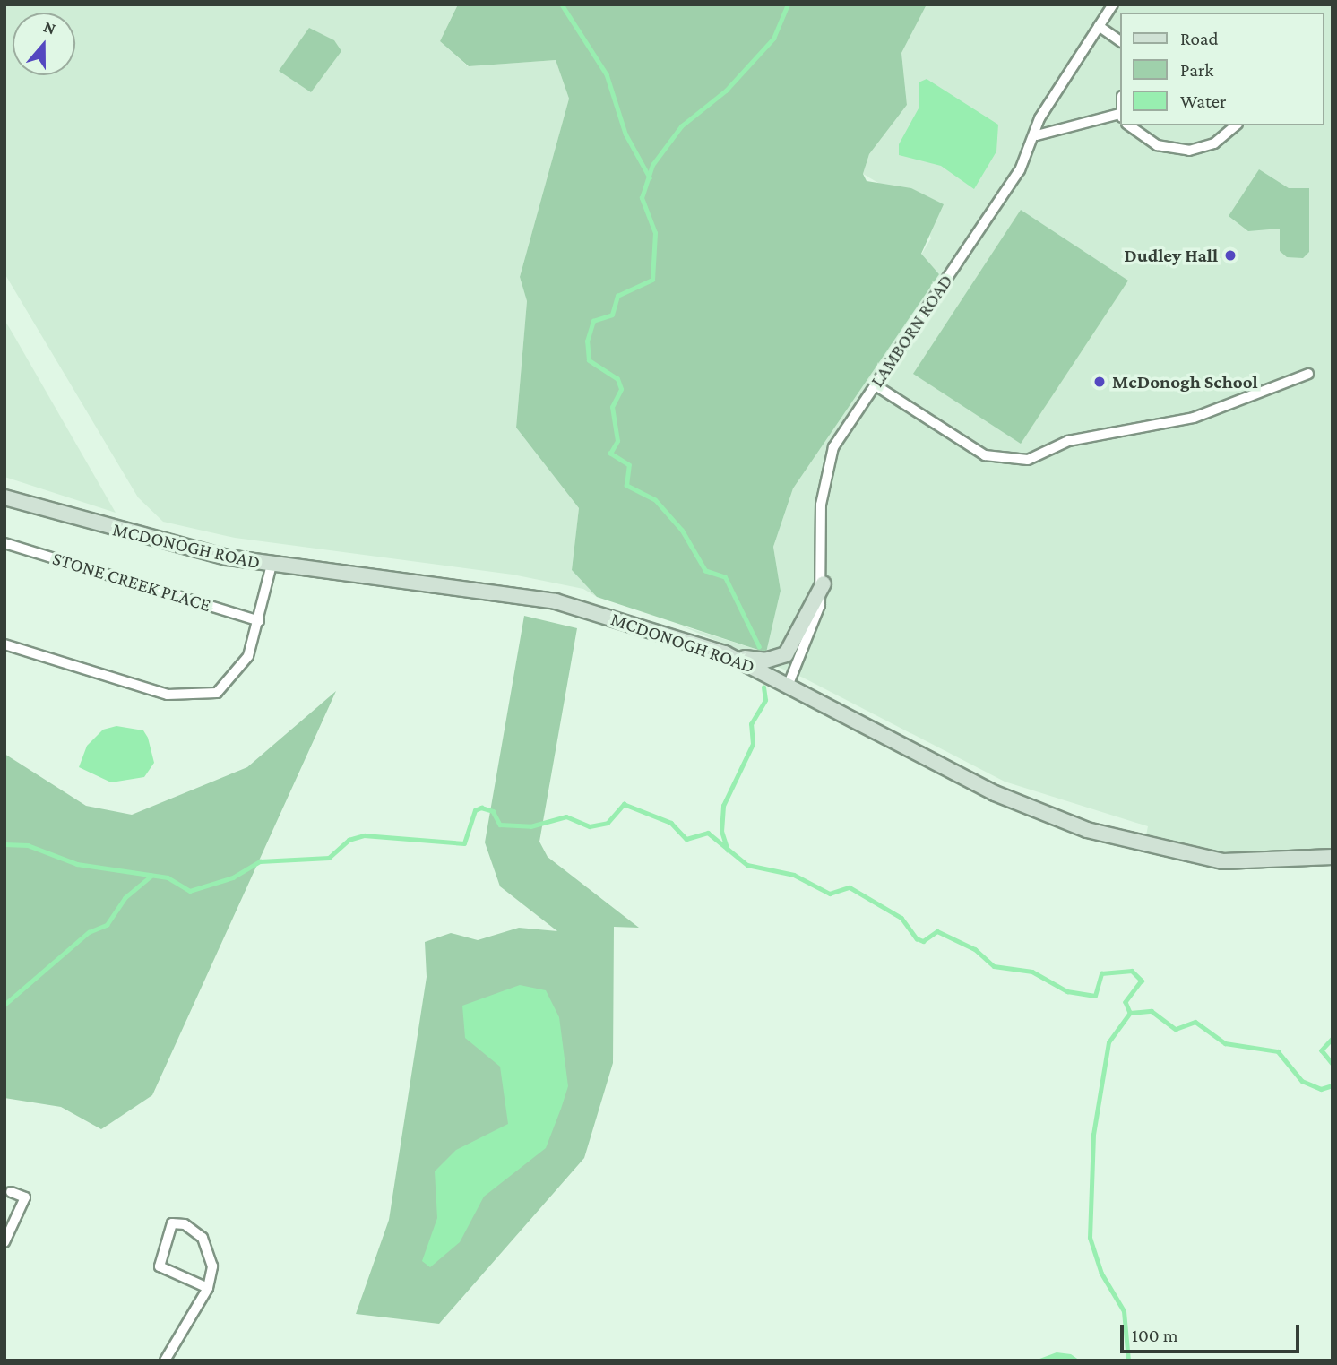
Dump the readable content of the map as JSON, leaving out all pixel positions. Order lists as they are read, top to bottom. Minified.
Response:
{"streets":{"main road":["MCDONOGH ROAD"],"street":["LAMBORN ROAD","STONE CREEK PLACE"]},"crossings":[["LAMBORN ROAD","MCDONOGH ROAD"]],"places":["Dudley Hall","McDonogh School"],"legend":["Road","Park","Water"],"scale_bar":"100 m","north":"top"}
